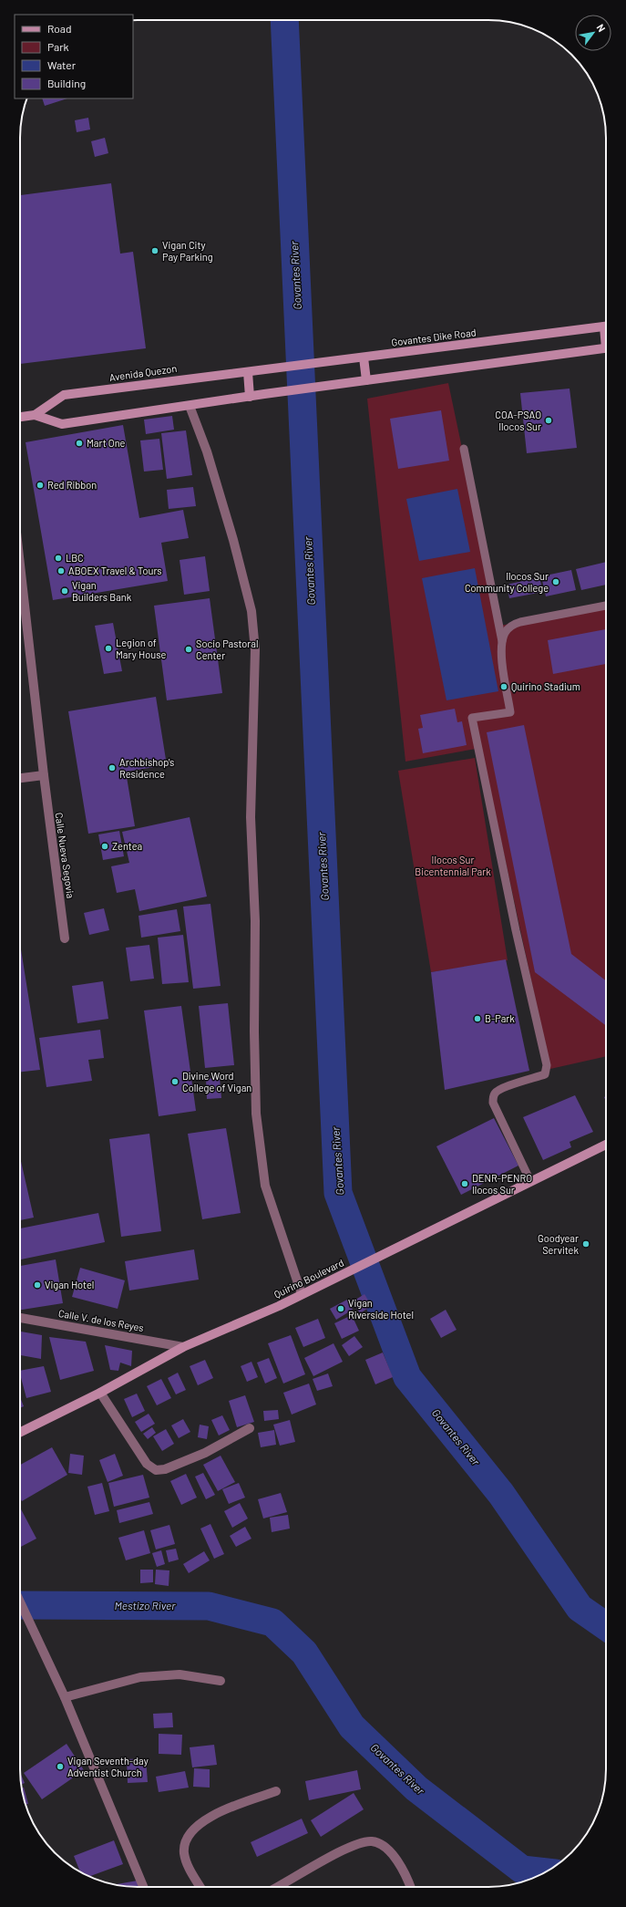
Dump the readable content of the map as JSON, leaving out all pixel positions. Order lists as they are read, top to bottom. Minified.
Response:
{"streets":{"main road":["Govantes Dike Road","Avenida Quezon","Quirino Boulevard"],"street":["Calle Nueva Segovia","Calle V. de los Reyes"]},"crossings":[["Govantes Dike Road","Avenida Quezon"],["Quirino Boulevard","Calle V. de los Reyes"]],"water":["Govantes River","Mestizo River"],"parks":["Ilocos Sur Bicentennial Park"],"places":["Vigan City Pay Parking","COA-PSAO Ilocos Sur","Mart One","Red Ribbon","LBC","ABOEX Travel & Tours","Ilocos Sur Community College","Vigan Builders Bank","Legion of Mary House","Socio Pastoral Center","Quirino Stadium","Archbishop's Residence","Zentea","B-Park","Divine Word College of Vigan","DENR-PENRO Ilocos Sur","Goodyear Servitek","Vigan Hotel","Vigan Riverside Hotel","Vigan Seventh-day Adventist Church"],"legend":["Road","Park","Water","Building"],"north":"top right"}
